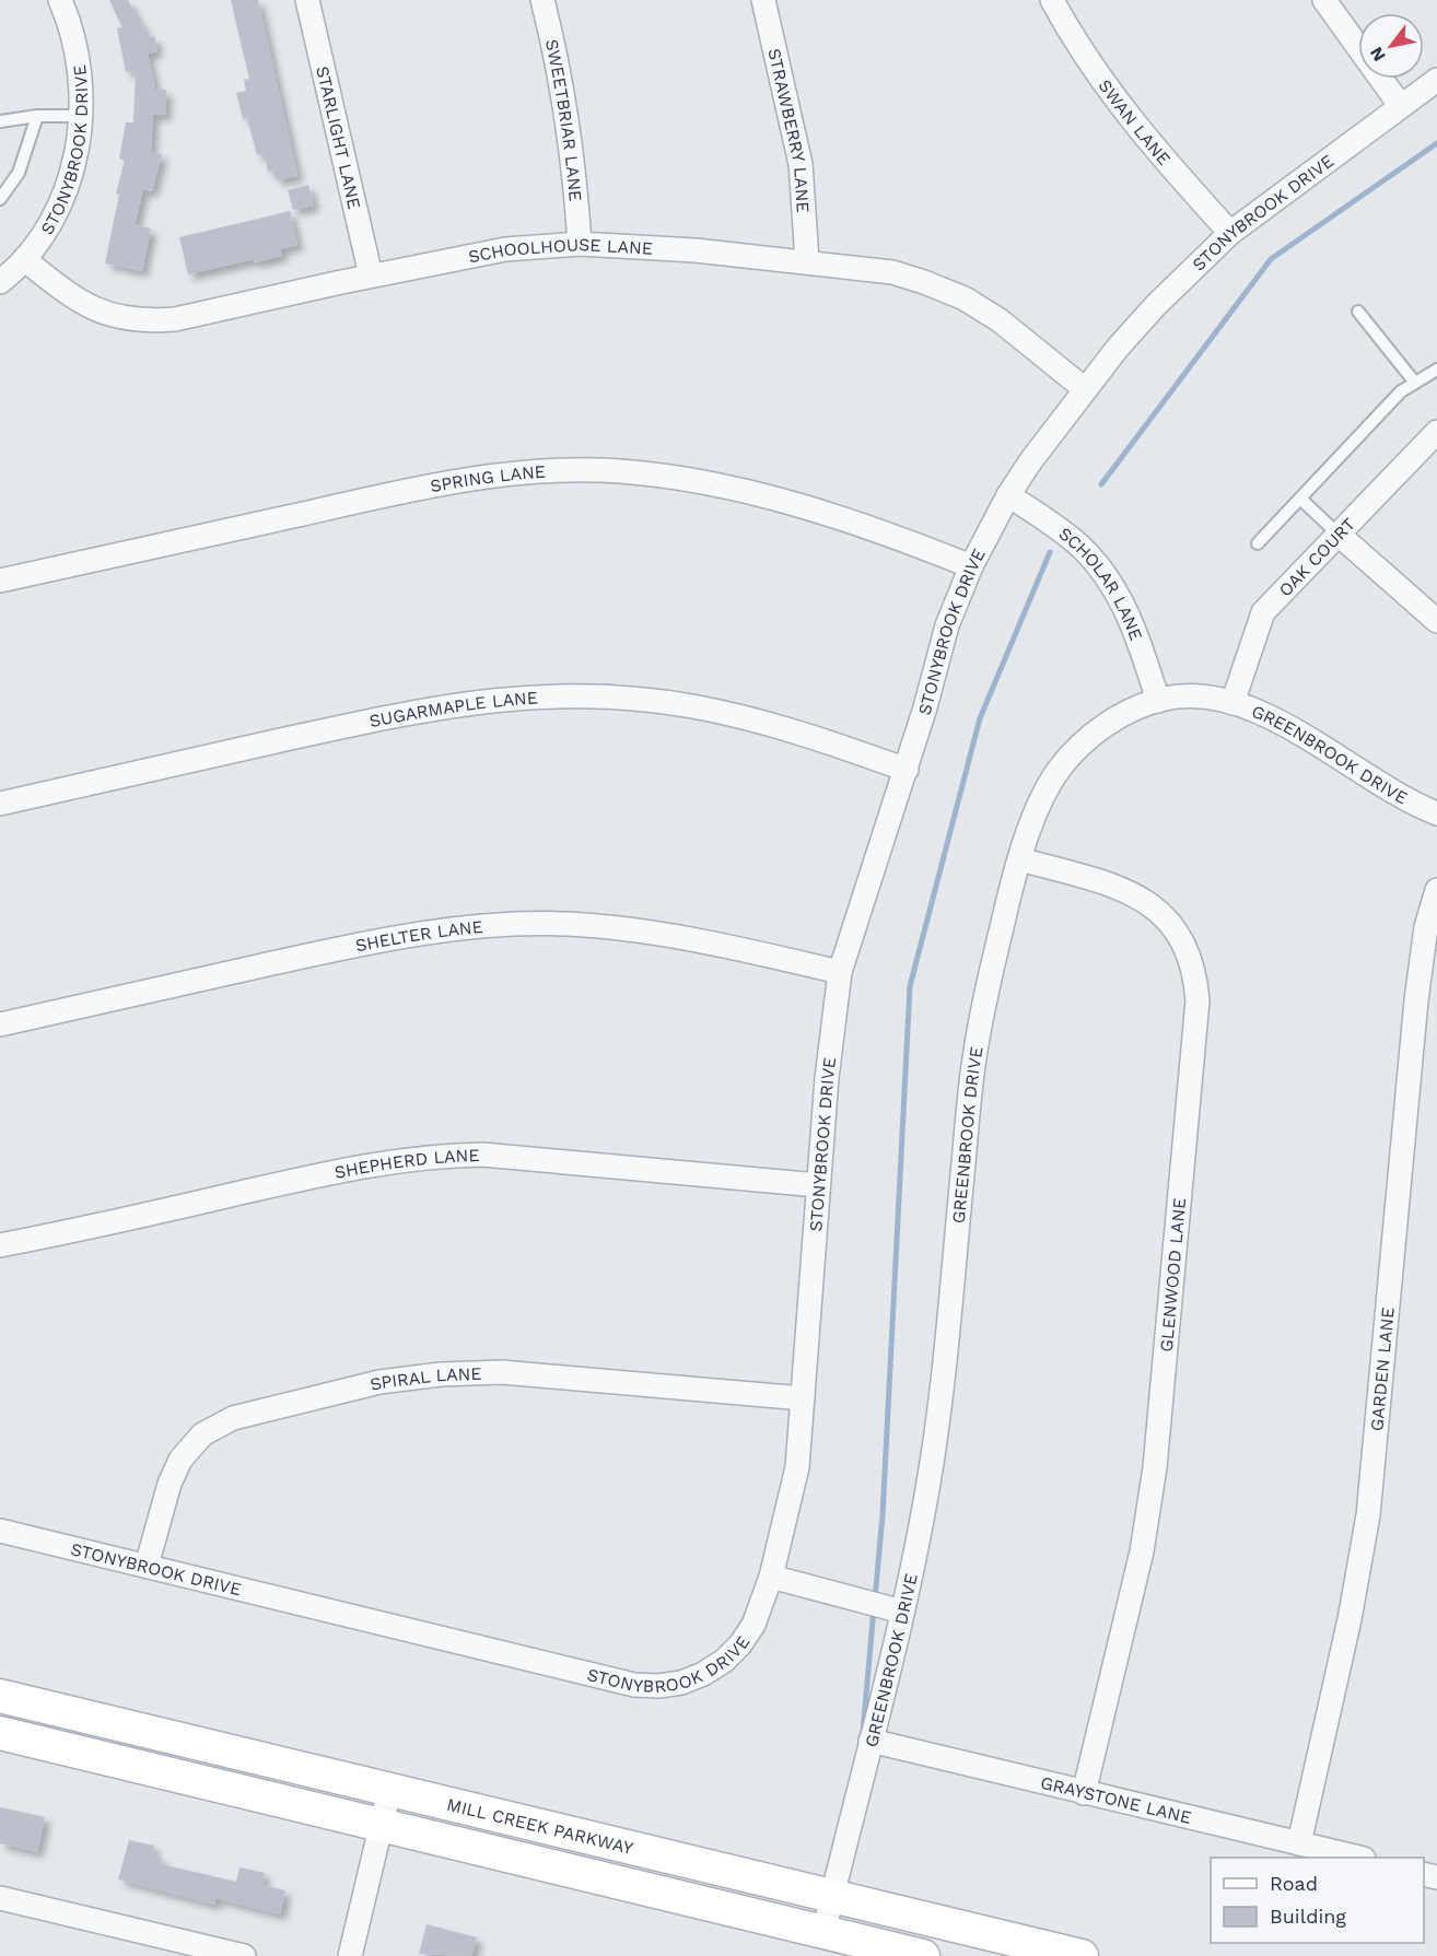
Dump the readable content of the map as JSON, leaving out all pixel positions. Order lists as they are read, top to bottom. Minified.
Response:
{"streets":{"main road":["MILL CREEK PARKWAY"],"street":["SWEETBRIAR LANE","SWAN LANE","STRAWBERRY LANE","STARLIGHT LANE","STONYBROOK DRIVE","SCHOOLHOUSE LANE","SPRING LANE","OAK COURT","SCHOLAR LANE","SUGARMAPLE LANE","GREENBROOK DRIVE","SHELTER LANE","SHEPHERD LANE","GLENWOOD LANE","GARDEN LANE","SPIRAL LANE","GRAYSTONE LANE"]},"crossings":[["SWEETBRIAR LANE","SCHOOLHOUSE LANE"],["SWAN LANE","STONYBROOK DRIVE"],["STRAWBERRY LANE","SCHOOLHOUSE LANE"],["STARLIGHT LANE","SCHOOLHOUSE LANE"],["STONYBROOK DRIVE","SCHOOLHOUSE LANE"],["STONYBROOK DRIVE","SPRING LANE"],["STONYBROOK DRIVE","SCHOLAR LANE"],["STONYBROOK DRIVE","SUGARMAPLE LANE"],["STONYBROOK DRIVE","SHELTER LANE"],["STONYBROOK DRIVE","SHEPHERD LANE"],["STONYBROOK DRIVE","SPIRAL LANE"],["OAK COURT","GREENBROOK DRIVE"],["SCHOLAR LANE","GREENBROOK DRIVE"],["GREENBROOK DRIVE","GLENWOOD LANE"],["GREENBROOK DRIVE","GRAYSTONE LANE"],["GREENBROOK DRIVE","MILL CREEK PARKWAY"],["GLENWOOD LANE","GRAYSTONE LANE"],["GARDEN LANE","GRAYSTONE LANE"]],"legend":["Road","Building"],"north":"bottom left"}
